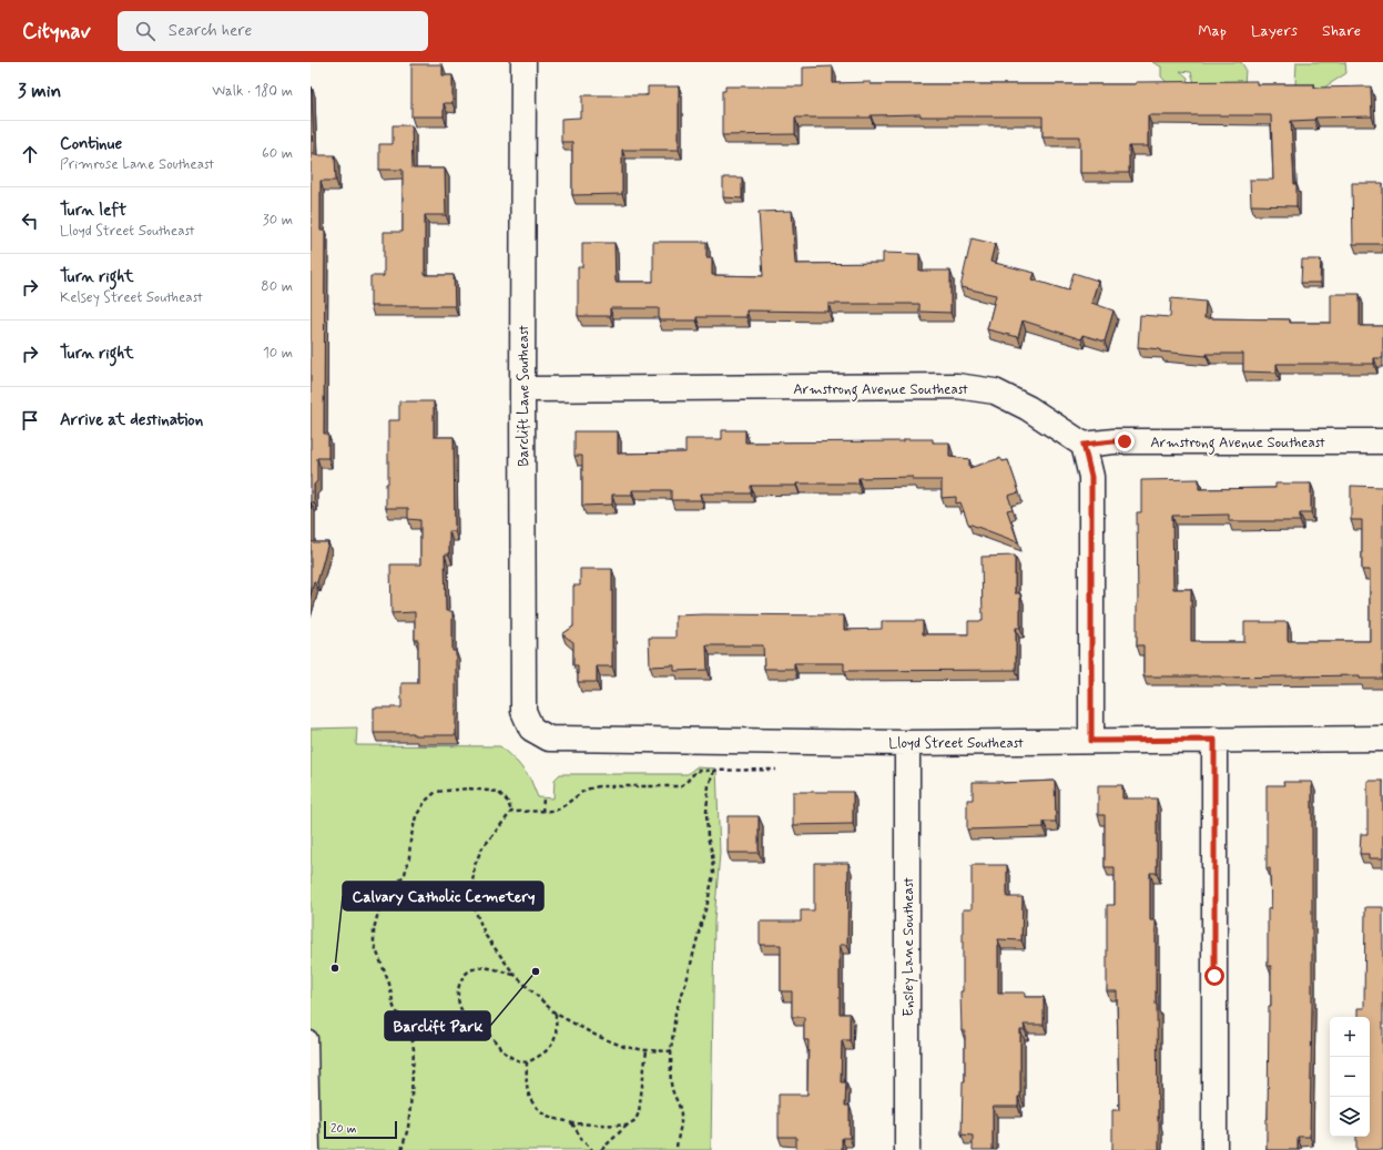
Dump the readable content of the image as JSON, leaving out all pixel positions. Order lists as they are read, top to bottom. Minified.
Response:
{"streets":{"street":["Armstrong Avenue Southeast","Barclift Lane Southeast","Lloyd Street Southeast","Ensley Lane Southeast"]},"crossings":[["Armstrong Avenue Southeast","Barclift Lane Southeast"],["Barclift Lane Southeast","Lloyd Street Southeast"],["Lloyd Street Southeast","Ensley Lane Southeast"]],"places":["Calvary Catholic Cemetery","Barclift Park"],"scale_bar":"20 m","page":{"header":"Citynav","search":"Search here","nav":["Map","Layers","Share"],"heading":["3 min","Walk · 180 m"],"list":[["Continue","Primrose Lane Southeast","60 m"],["Turn left","Lloyd Street Southeast","30 m"],["Turn right","Kelsey Street Southeast","80 m"],["Turn right","10 m"],"Arrive at destination"],"map_buttons":["+","−"],"scale":"20 m"}}
